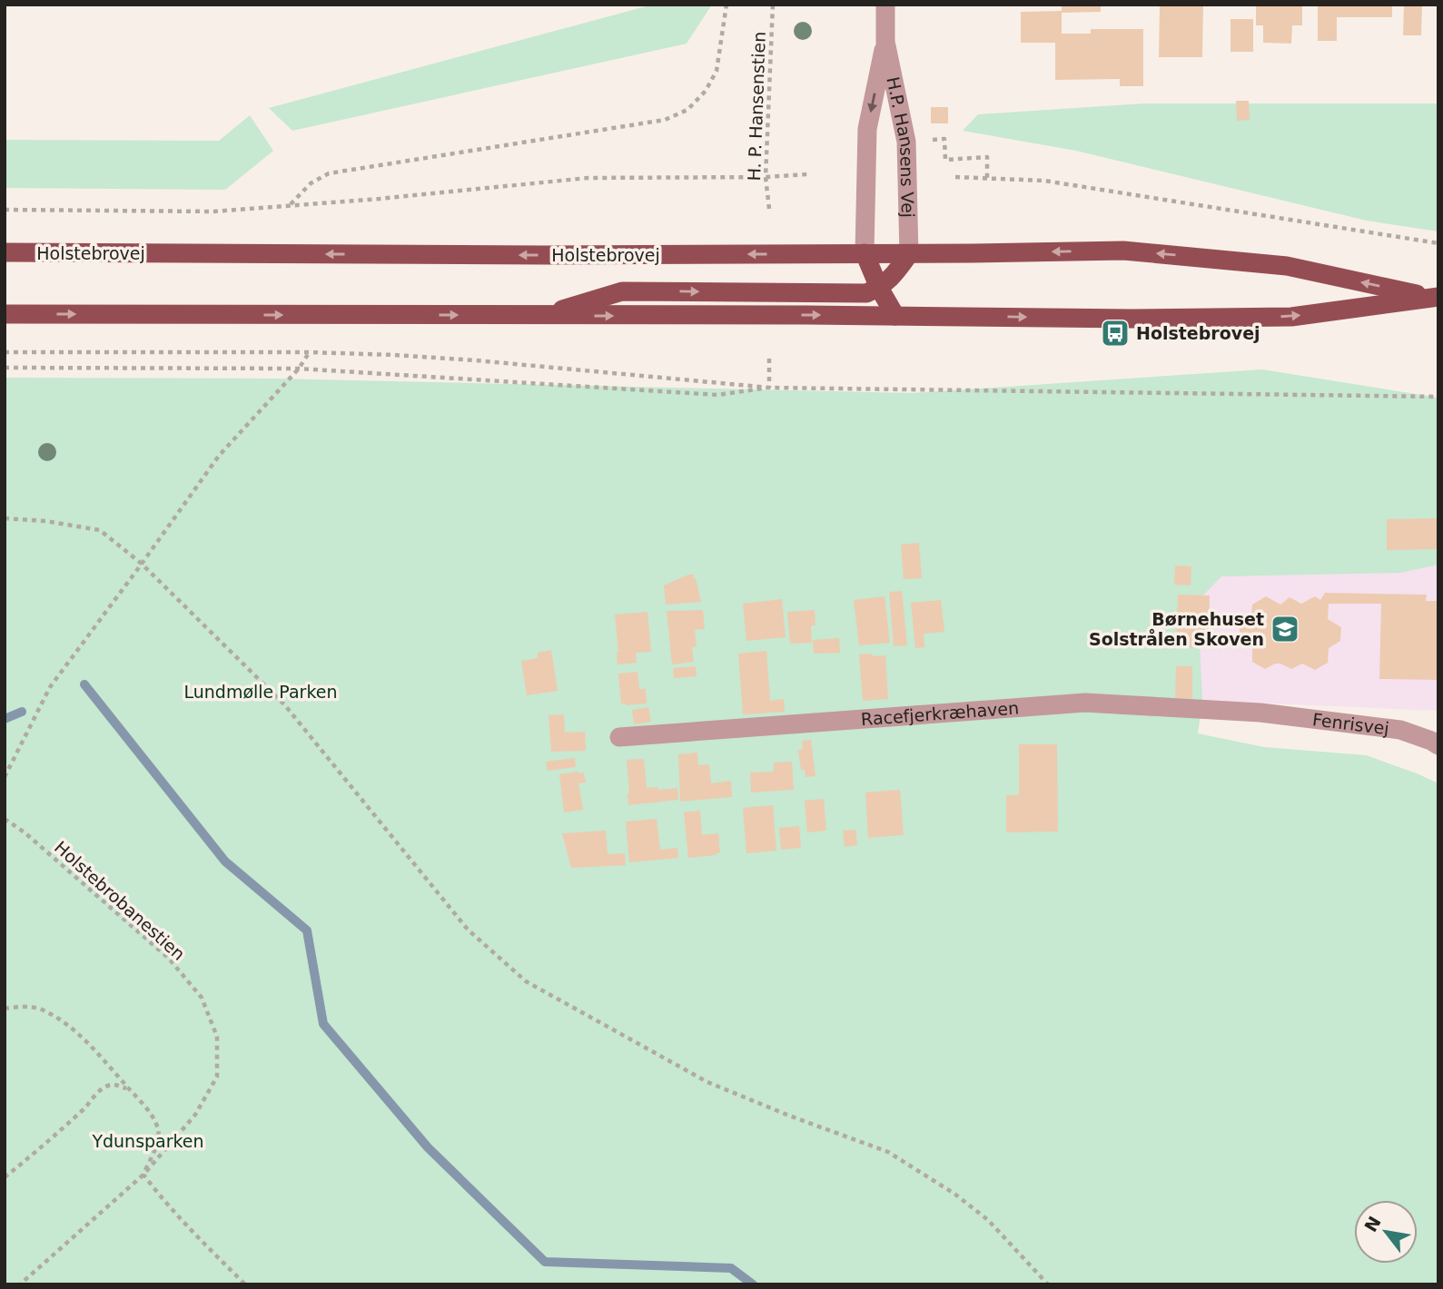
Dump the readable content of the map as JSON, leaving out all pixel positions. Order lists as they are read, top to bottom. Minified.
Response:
{"streets":{"main road":["Holstebrovej"],"street":["H.P. Hansens Vej","Racefjerkræhaven","Fenrisvej"],"path":["H. P. Hansenstien","Holstebrobanestien"]},"crossings":[["H.P. Hansens Vej","Holstebrovej"],["Racefjerkræhaven","Fenrisvej"]],"parks":["Lundmølle Parken","Ydunsparken"],"places":{"bus stop":["Holstebrovej"],"school or university":["Børnehuset Solstrålen Skoven"]},"north":"top left"}
